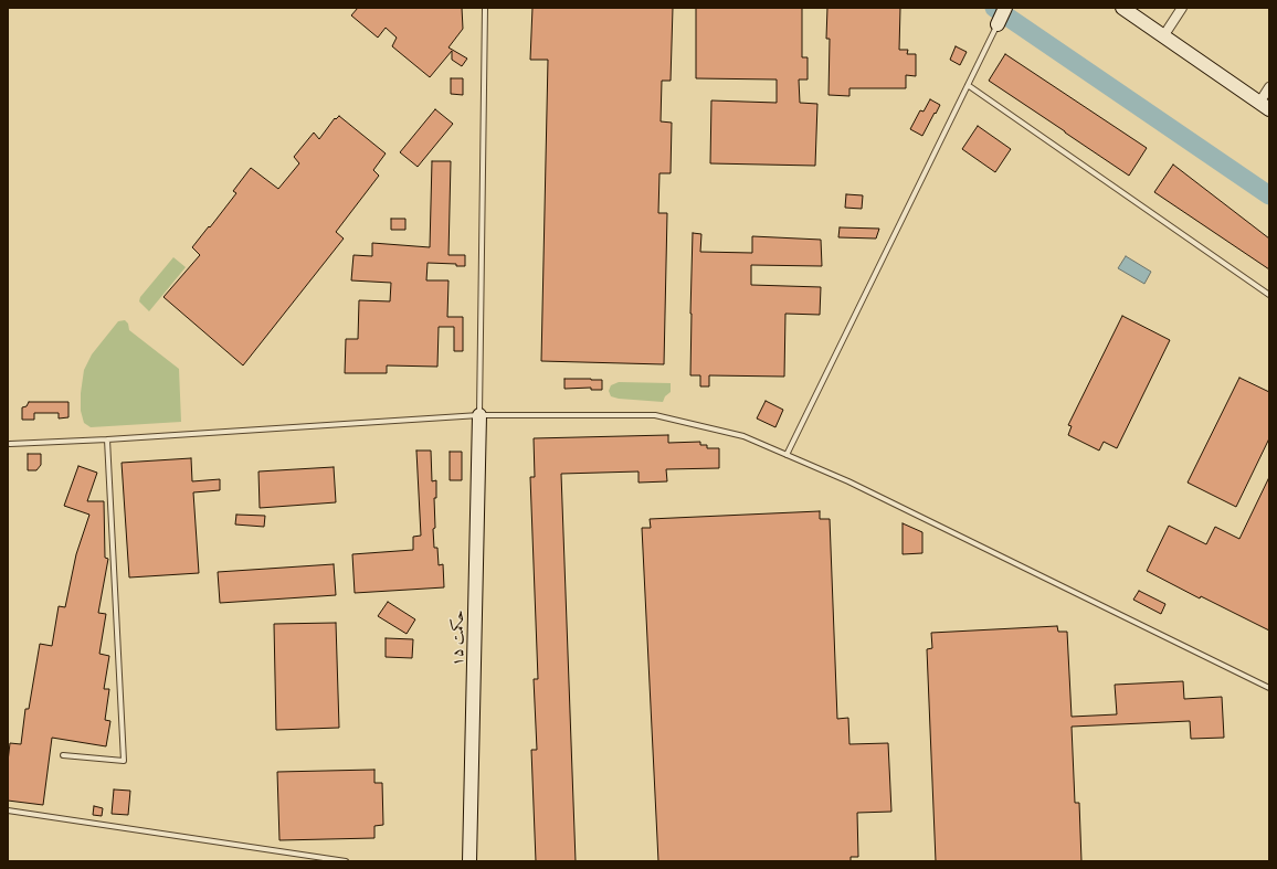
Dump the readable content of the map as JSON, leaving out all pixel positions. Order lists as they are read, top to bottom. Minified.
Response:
{"streets":{"street":["حکمت ۱۵"]}}
